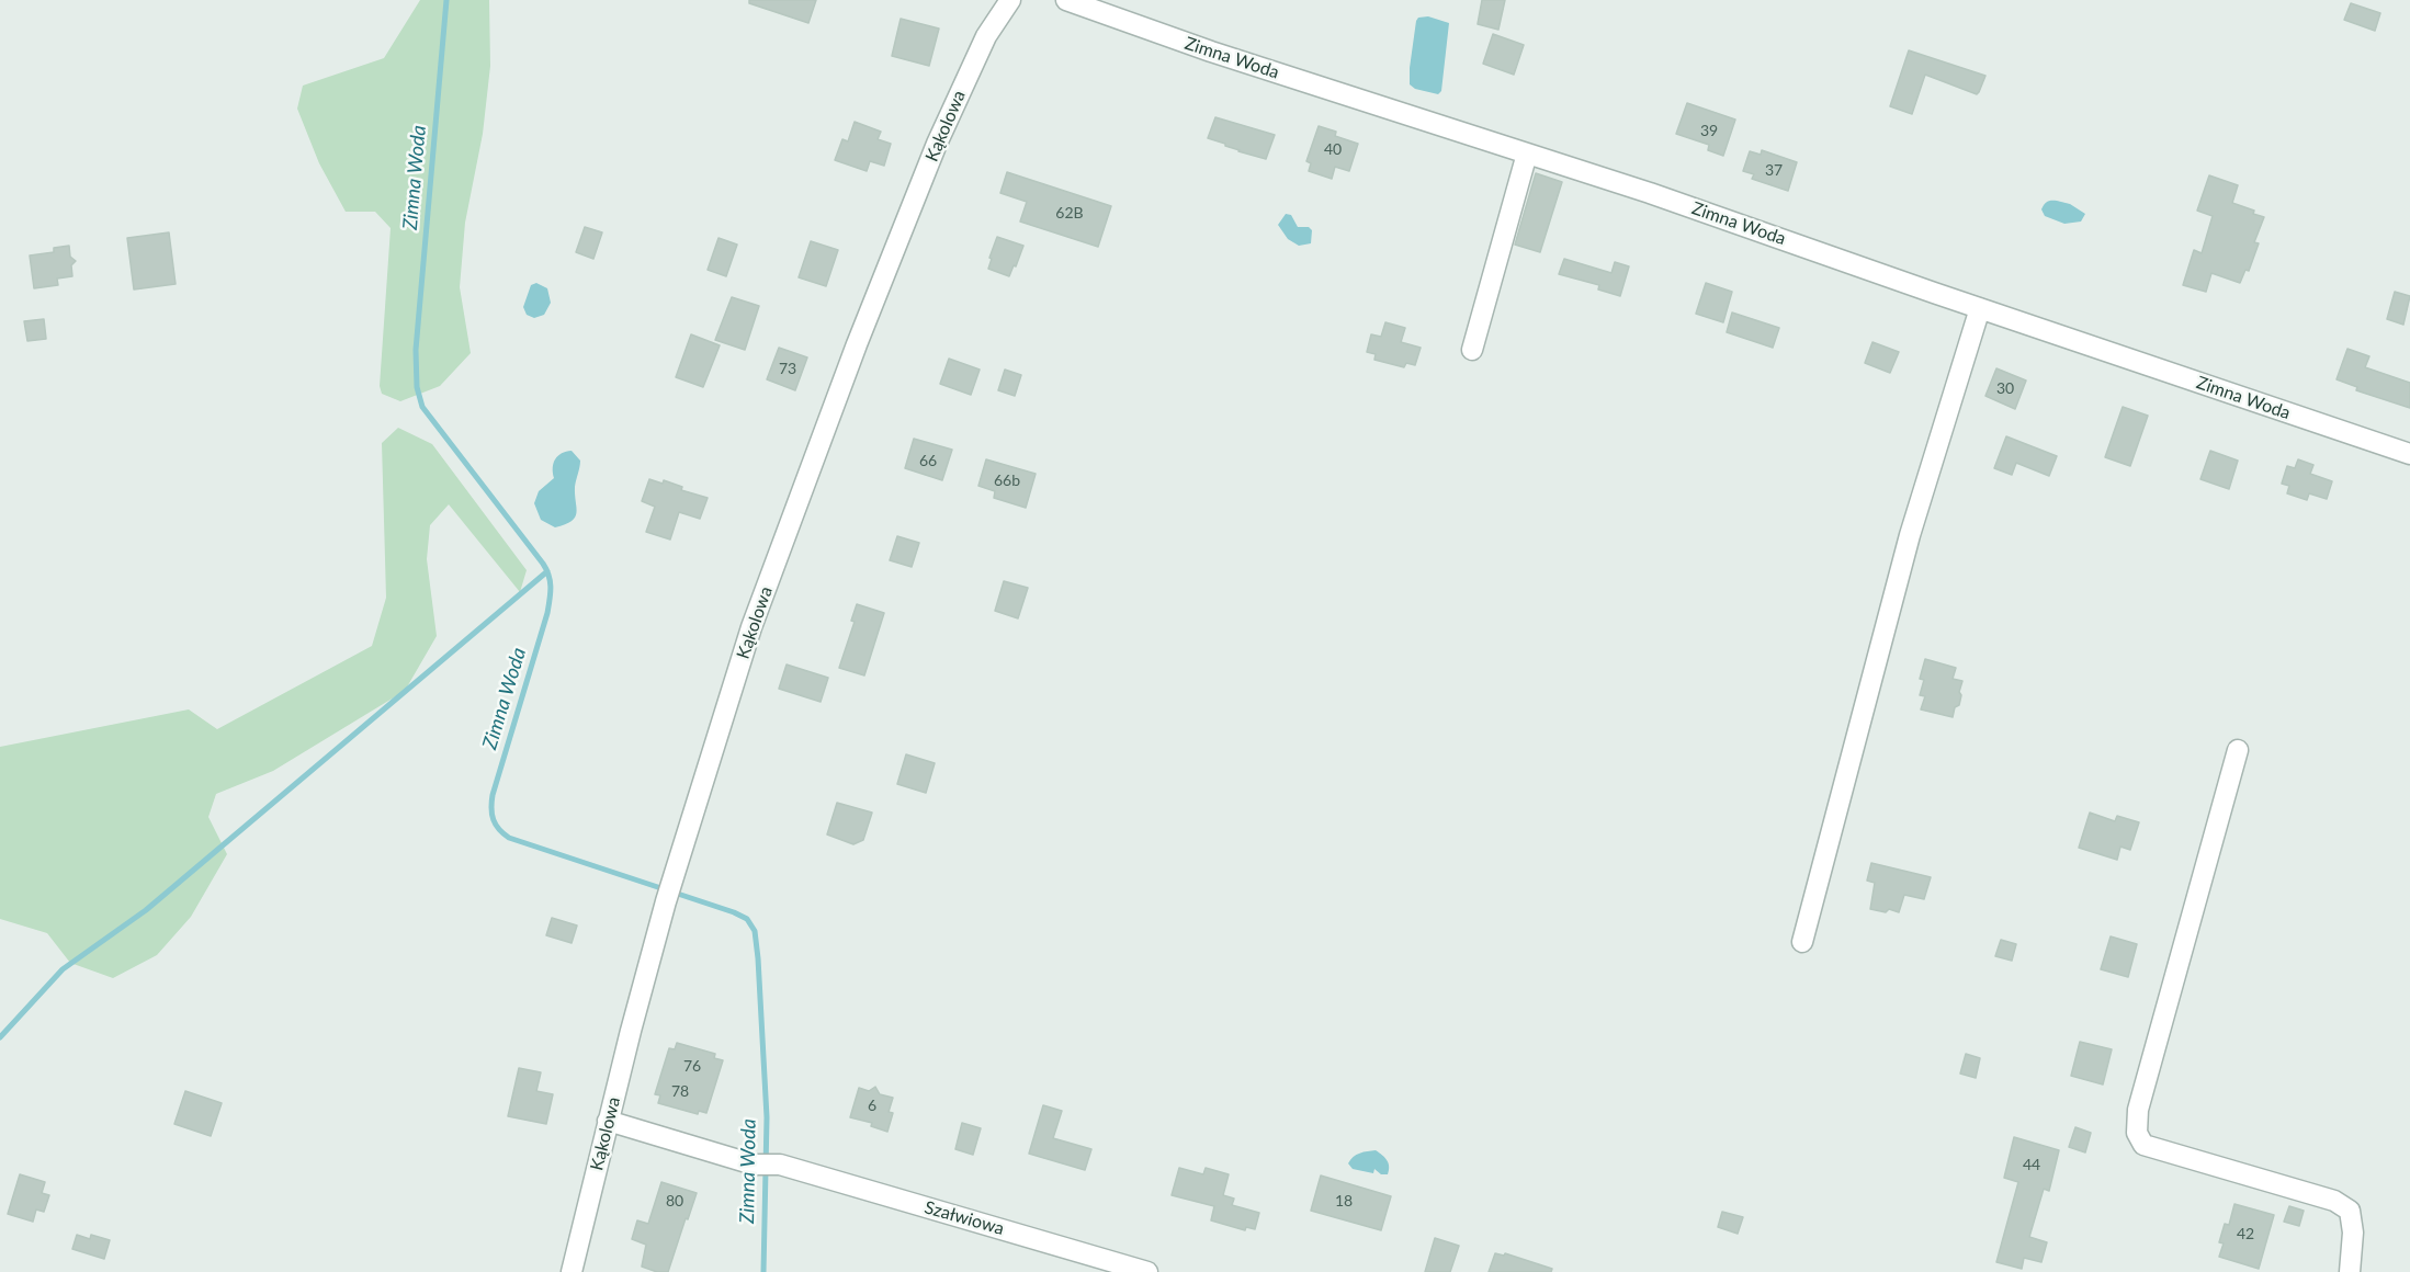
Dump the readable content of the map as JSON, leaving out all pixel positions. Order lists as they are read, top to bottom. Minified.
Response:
{"streets":{"street":["Zimna Woda","Kąkolowa","Szałwiowa"]},"crossings":[["Kąkolowa","Szałwiowa"]],"water":["Zimna Woda"],"house_numbers":["39","40","37","62B","73","30","66","66b","76","78","6","44","80","18","42"]}
